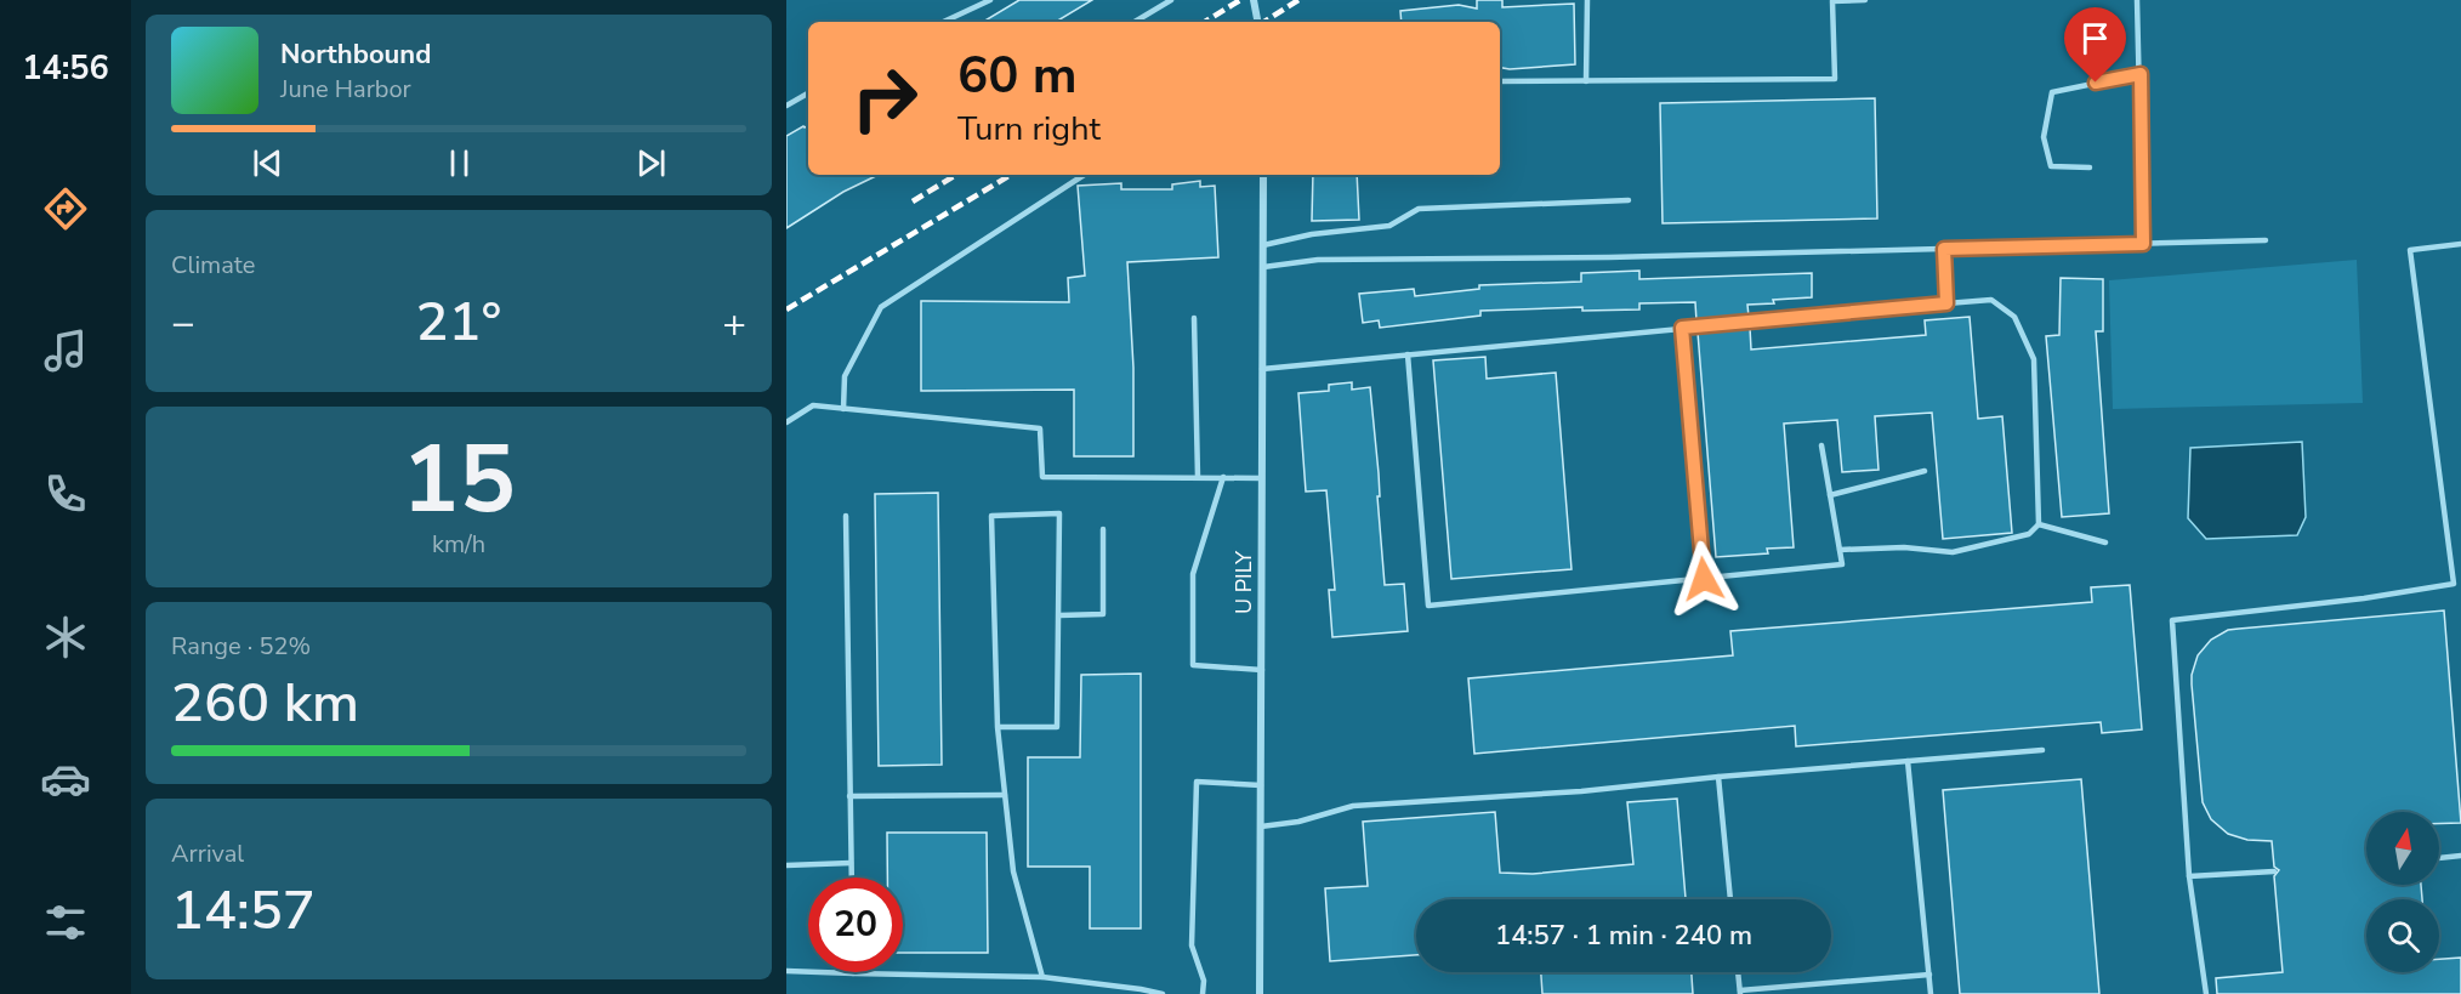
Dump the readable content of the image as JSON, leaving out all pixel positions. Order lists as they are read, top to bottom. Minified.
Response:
{"streets":{"street":["U PILY"]},"north":"top","page":{"tabs":"14:56","turn":["60 m","Turn right"],"song":["Northbound","June Harbor"],"tile":["Climate",["15","km/h"],["Range · 52%","260 km"],["Arrival","14:57"]],"heat":["−","21°","+"],"limit":"20","trip":"14:57 · 1 min · 240 m"}}
